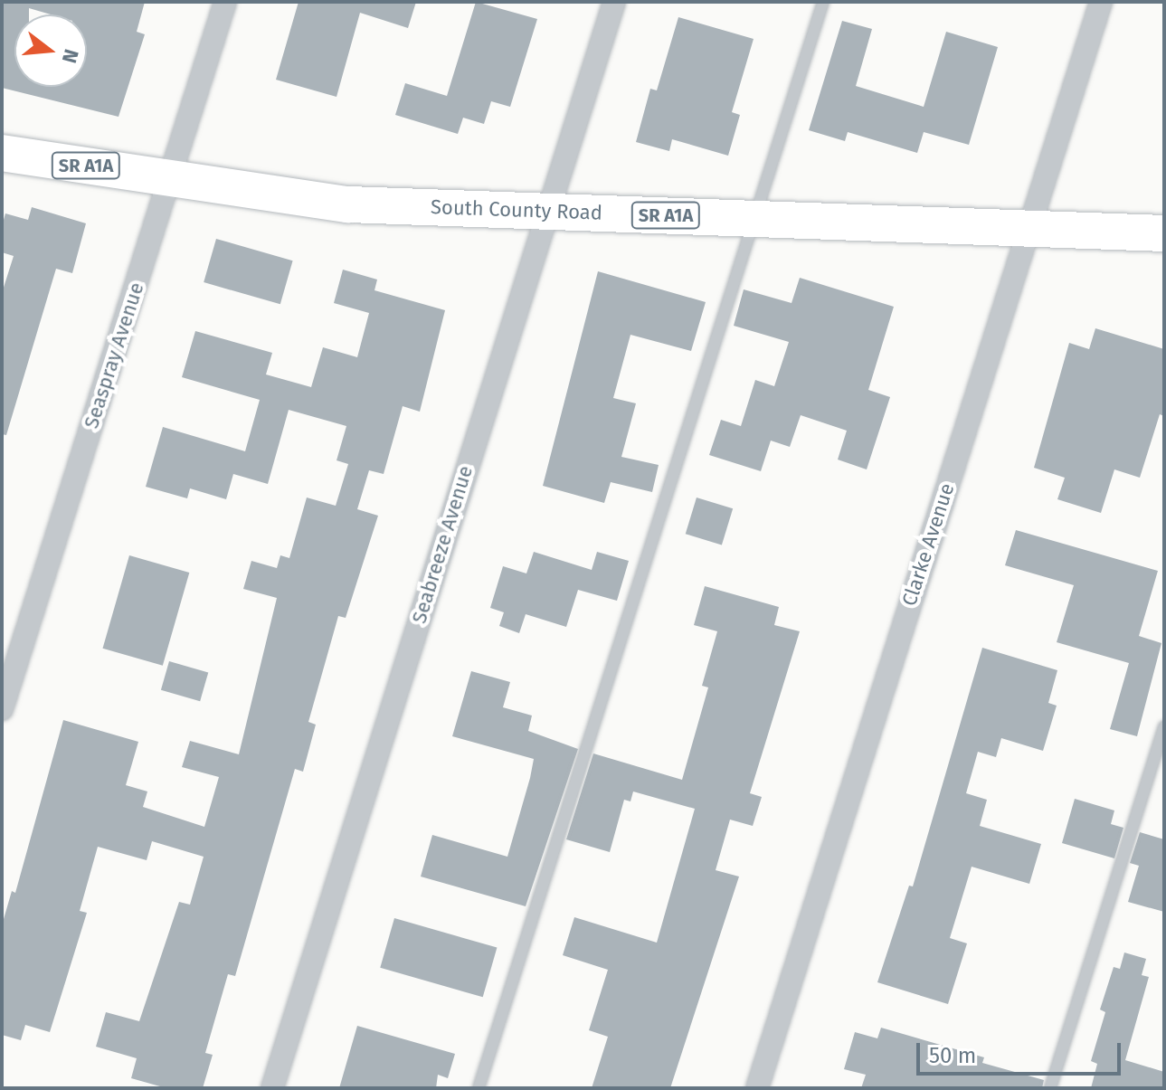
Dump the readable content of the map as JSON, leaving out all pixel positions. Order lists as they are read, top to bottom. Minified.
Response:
{"streets":{"main road":["SR A1A","South County Road"],"street":["Seaspray Avenue","Seabreeze Avenue","Clarke Avenue"]},"crossings":[["South County Road","Seaspray Avenue"],["South County Road","Seabreeze Avenue"],["South County Road","Clarke Avenue"]],"scale_bar":"50 m","north":"right"}
